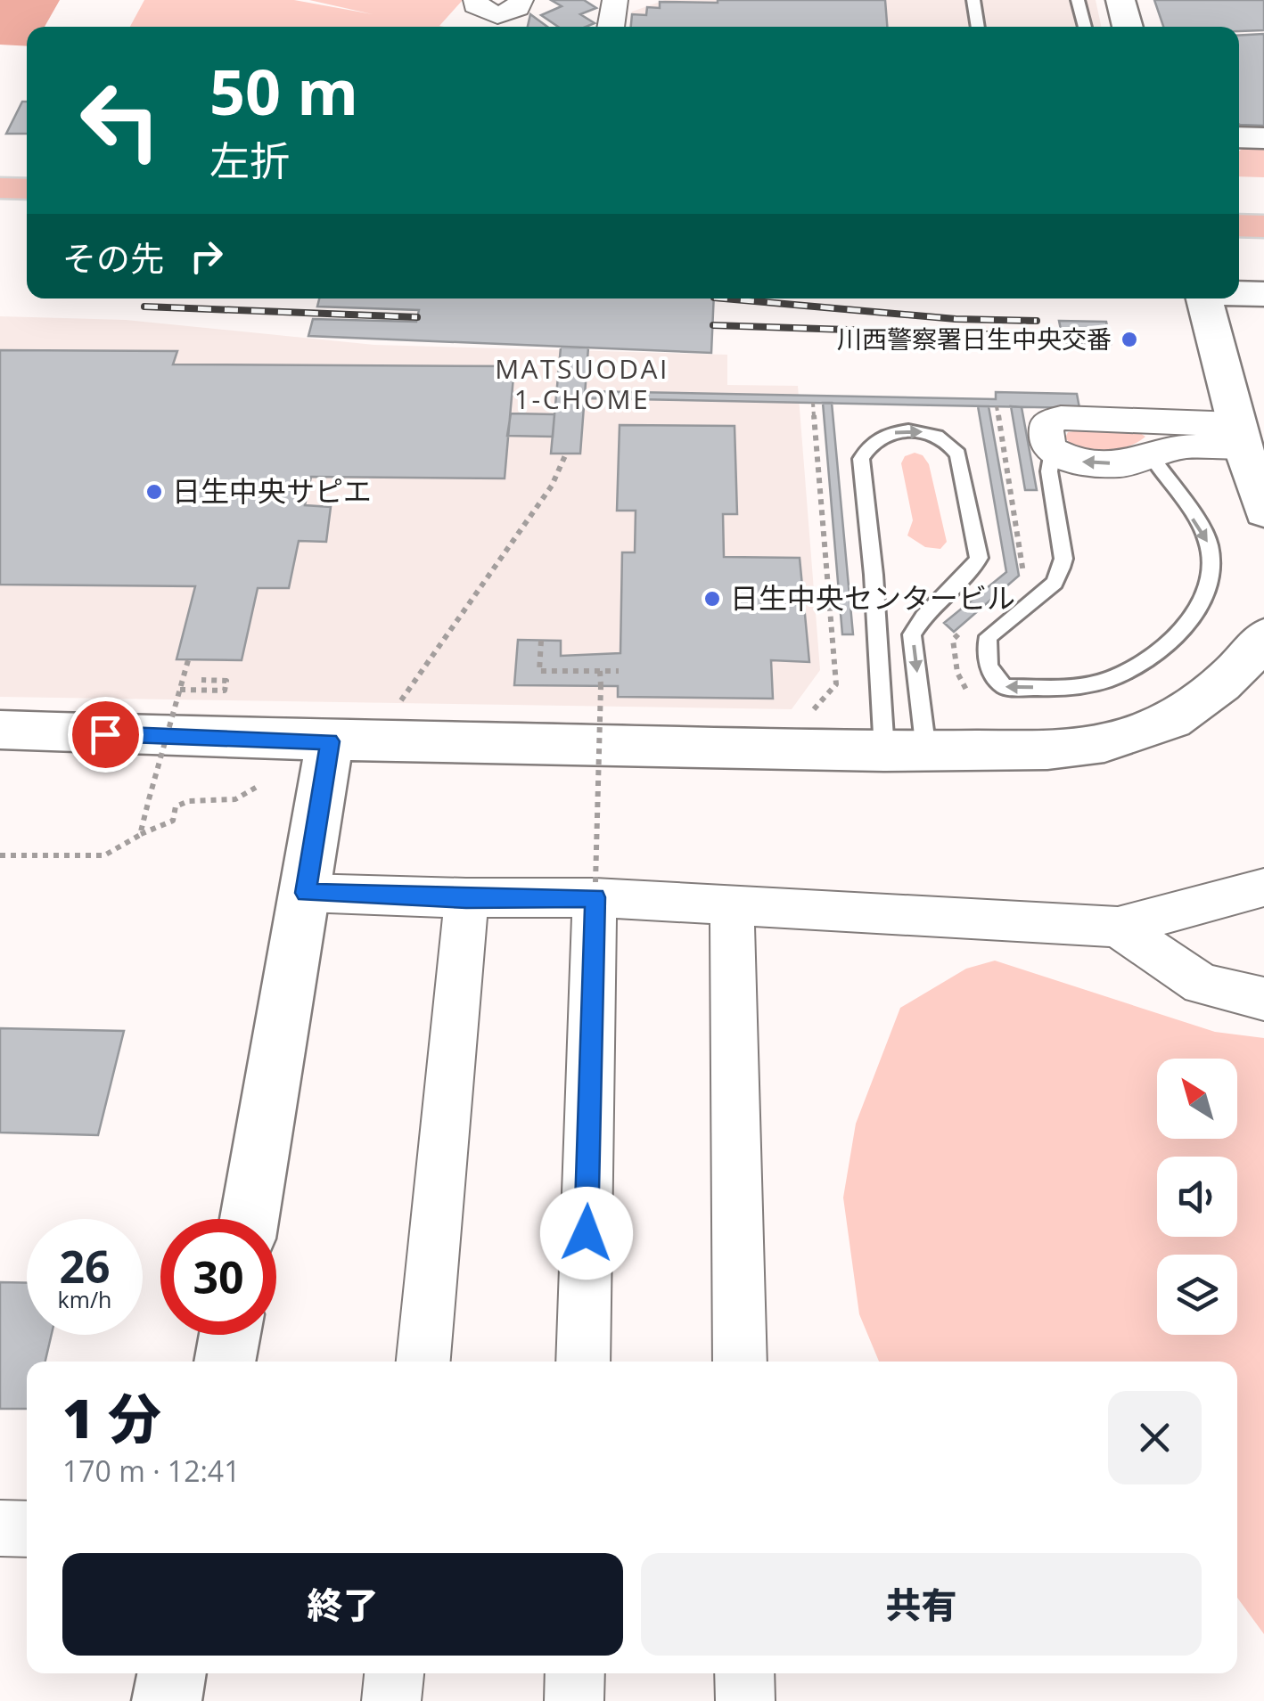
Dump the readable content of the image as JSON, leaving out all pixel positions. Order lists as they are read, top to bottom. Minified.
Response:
{"districts":["MATSUODAI 1-CHOME"],"places":["川西警察署日生中央交番","日生中央サピエ","日生中央センタービル"],"north":"top left","page":{"turn":["50 m","左折"],"then":"その先","speed":"26 km/h","limit":"30","heading":["1 分","170 m · 12:41"],"buttons":["終了","共有"]}}
